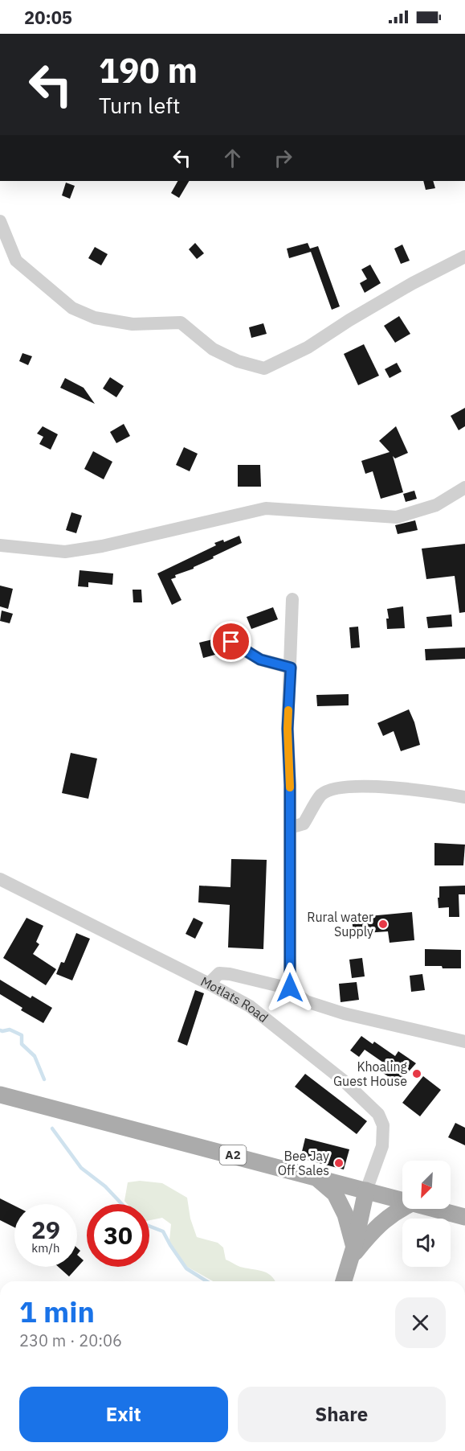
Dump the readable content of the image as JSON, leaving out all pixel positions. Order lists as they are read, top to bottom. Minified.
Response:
{"streets":{"main road":["A2"],"street":["Motlats Road"]},"crossings":[["Motlats Road","A2"]],"places":["Rural water Supply","Khoaling Guest House","Bee Jay Off Sales"],"north":"bottom left","page":{"status":"20:05","turn":["190 m","Turn left"],"speed":"29 km/h","limit":"30","heading":["1 min","230 m · 20:06"],"buttons":["Exit","Share"]}}
